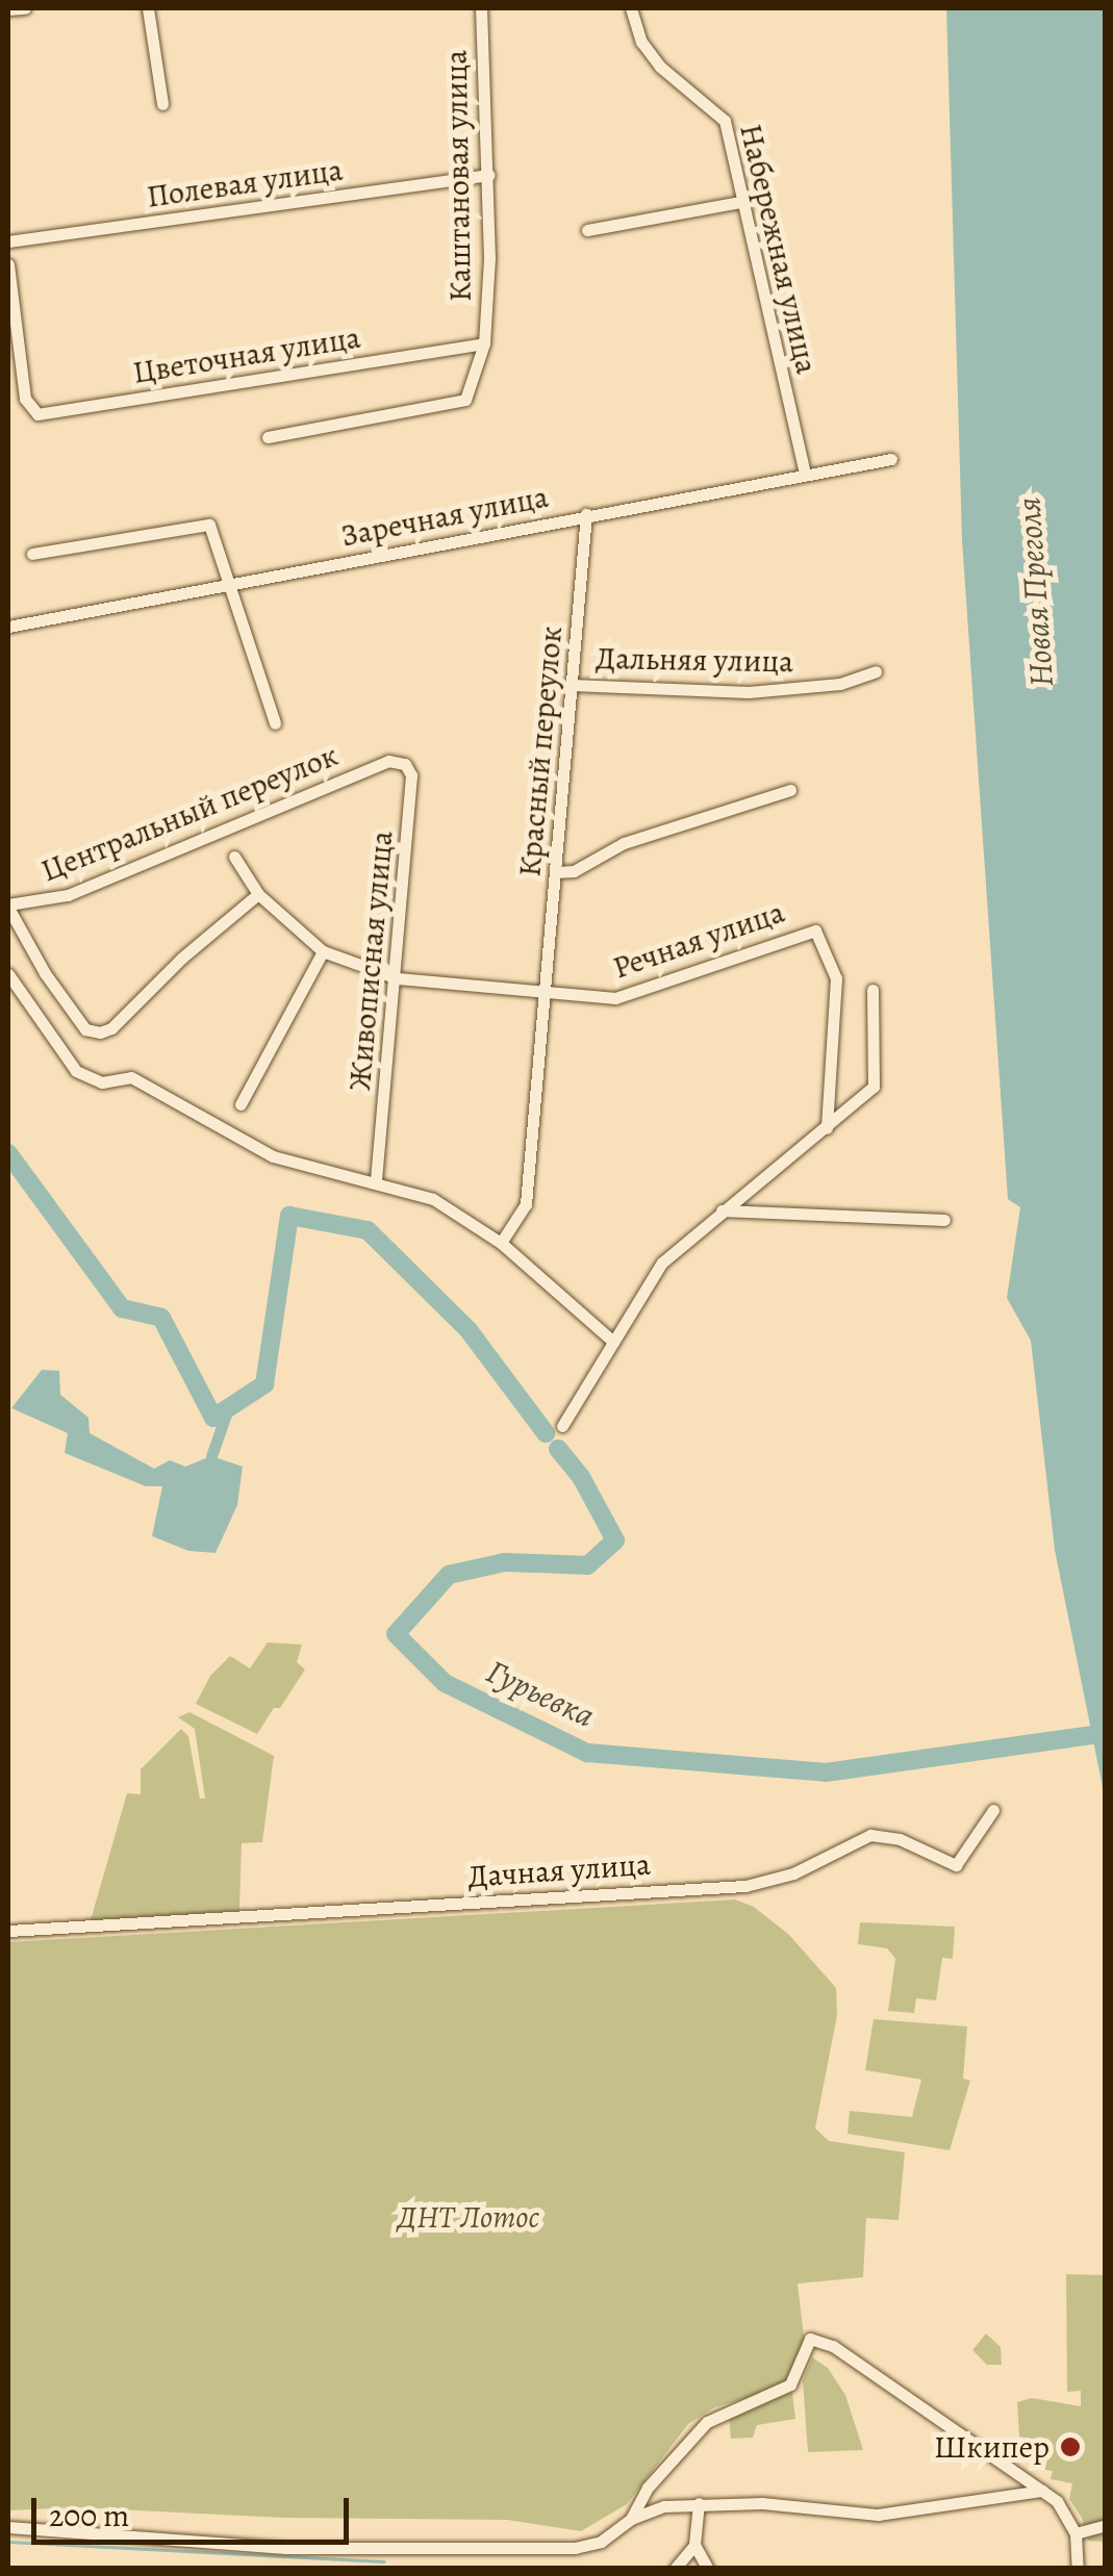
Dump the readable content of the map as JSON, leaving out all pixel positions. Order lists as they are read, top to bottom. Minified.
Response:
{"streets":{"street":["Каштановая улица","Полевая улица","Набережная улица","Цветочная улица","Заречная улица","Дальняя улица","Красный переулок","Центральный переулок","Речная улица","Живописная улица","Дачная улица"]},"crossings":[["Каштановая улица","Полевая улица"],["Каштановая улица","Цветочная улица"],["Набережная улица","Заречная улица"],["Заречная улица","Красный переулок"],["Дальняя улица","Красный переулок"],["Красный переулок","Речная улица"],["Центральный переулок","Речная улица"],["Центральный переулок","Живописная улица"],["Речная улица","Живописная улица"]],"water":["Новая Преголя","Гурьевка"],"parks":["ДНТ Лотос"],"places":["Шкипер"],"scale_bar":"200 m"}
